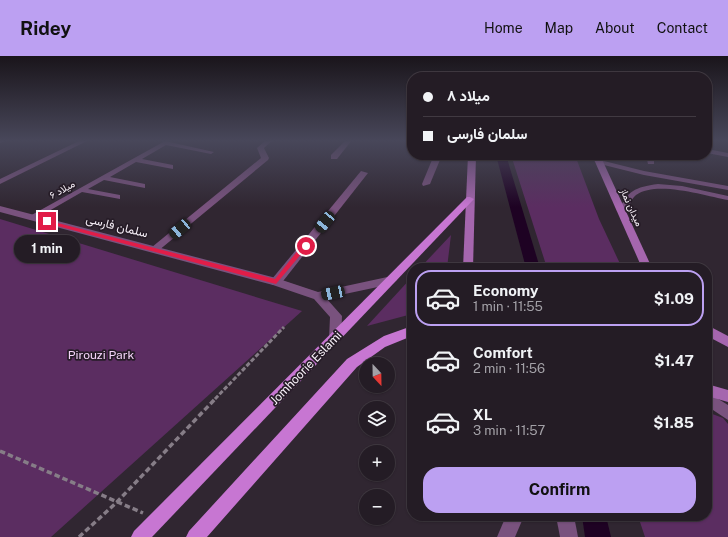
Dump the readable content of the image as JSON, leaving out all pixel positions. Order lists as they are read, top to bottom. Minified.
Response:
{"streets":{"main road":["میدان نماز","Jomhoorie Eslami"],"street":["میلاد ۶","سلمان فارسی"]},"crossings":[["میلاد ۶","سلمان فارسی"]],"parks":["Pirouzi Park"],"north":"bottom","page":{"header":"Ridey","nav":["Home","Map","About","Contact"],"banner":["میلاد ۸","سلمان فارسی"],"bubble":"1 min","list":[{"name":"Economy","note":"1 min · 11:55","value":"$1.09"},{"name":"Comfort","note":"2 min · 11:56","value":"$1.47"},{"name":"XL","note":"3 min · 11:57","value":"$1.85"}],"map_buttons":["+","−"],"buttons":"Confirm"}}
